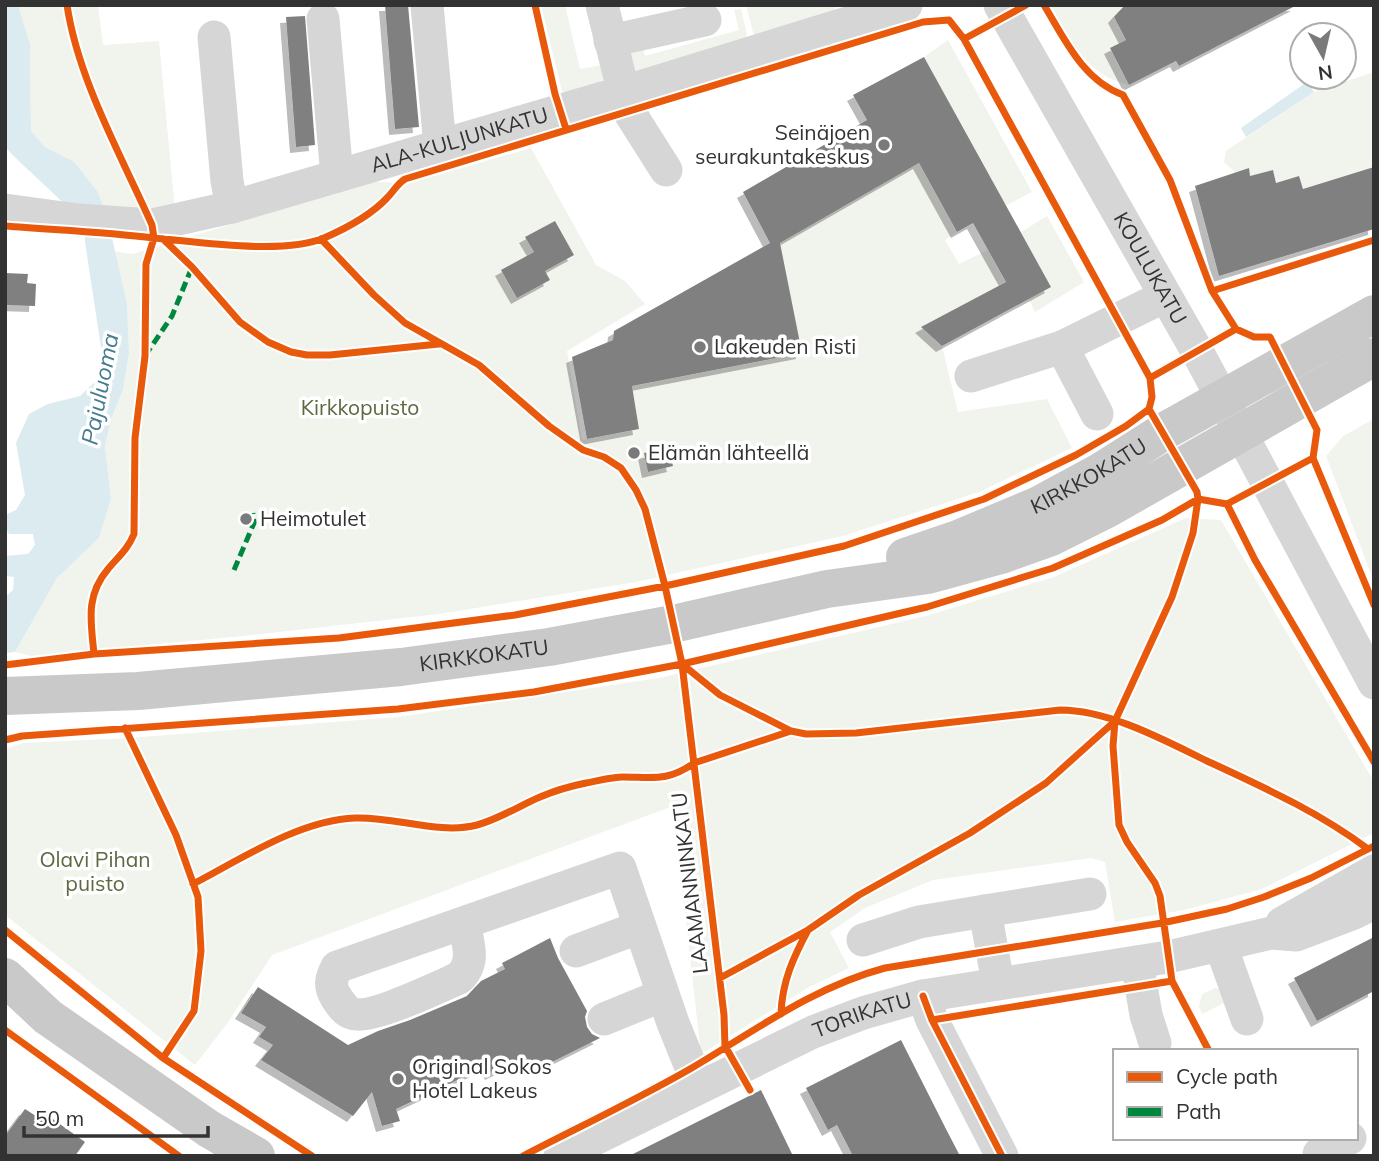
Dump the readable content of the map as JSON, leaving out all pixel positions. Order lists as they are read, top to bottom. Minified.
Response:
{"streets":{"main road":["KIRKKOKATU"],"street":["ALA-KULJUNKATU","KOULUKATU","TORIKATU"],"cycle path":["LAAMANNINKATU"]},"crossings":[["KOULUKATU","KIRKKOKATU"]],"water":["Pajuluoma"],"parks":["Kirkkopuisto","Olavi Pihan puisto"],"places":["Seinäjoen seurakuntakeskus","Lakeuden Risti","Elämän lähteellä","Heimotulet","Original Sokos Hotel Lakeus"],"legend":["Cycle path","Path"],"scale_bar":"50 m","north":"bottom"}
